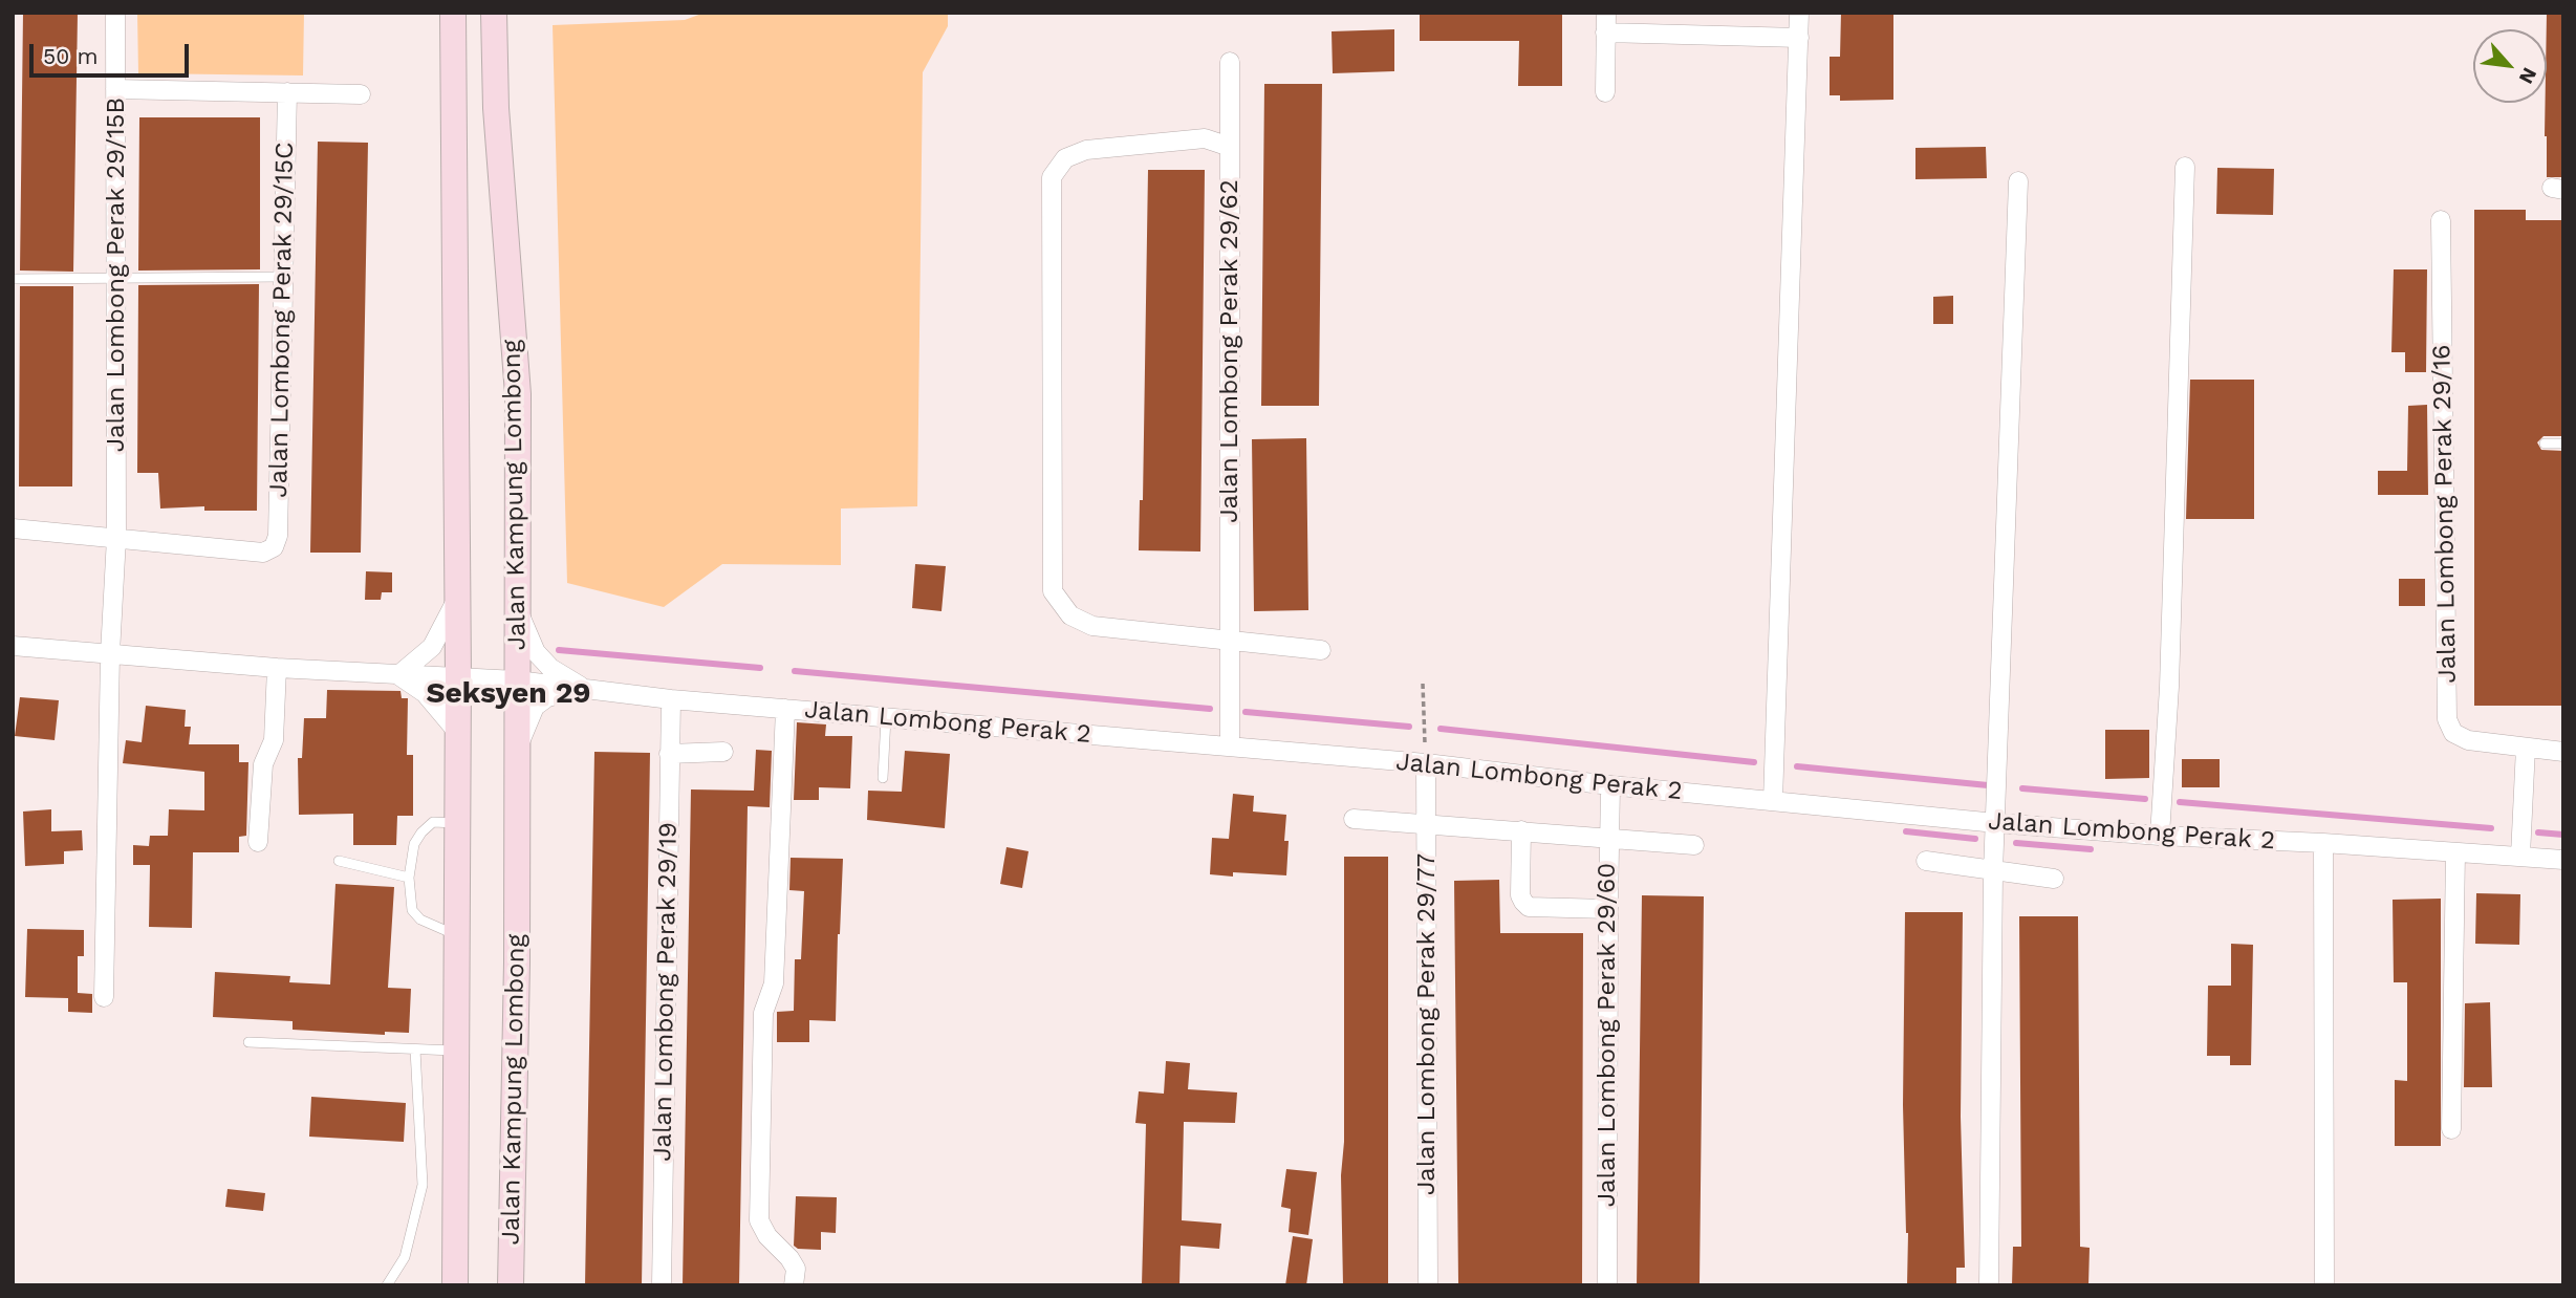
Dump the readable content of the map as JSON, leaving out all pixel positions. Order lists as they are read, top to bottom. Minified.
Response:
{"streets":{"street":["Jalan Lombong Perak 29/15B","Jalan Lombong Perak 29/15C","Jalan Lombong Perak 29/62","Jalan Kampung Lombong","Jalan Lombong Perak 29/16","Jalan Lombong Perak 2","Jalan Lombong Perak 29/19","Jalan Lombong Perak 29/77","Jalan Lombong Perak 29/60"]},"crossings":[["Jalan Lombong Perak 29/15B","Jalan Lombong Perak 29/15C"],["Jalan Lombong Perak 29/15B","Jalan Lombong Perak 2"],["Jalan Lombong Perak 29/62","Jalan Lombong Perak 2"],["Jalan Kampung Lombong","Jalan Lombong Perak 2"],["Jalan Lombong Perak 2","Jalan Lombong Perak 29/19"],["Jalan Lombong Perak 2","Jalan Lombong Perak 29/77"],["Jalan Lombong Perak 2","Jalan Lombong Perak 29/60"]],"districts":["Seksyen 29"],"scale_bar":"50 m","north":"bottom right"}
